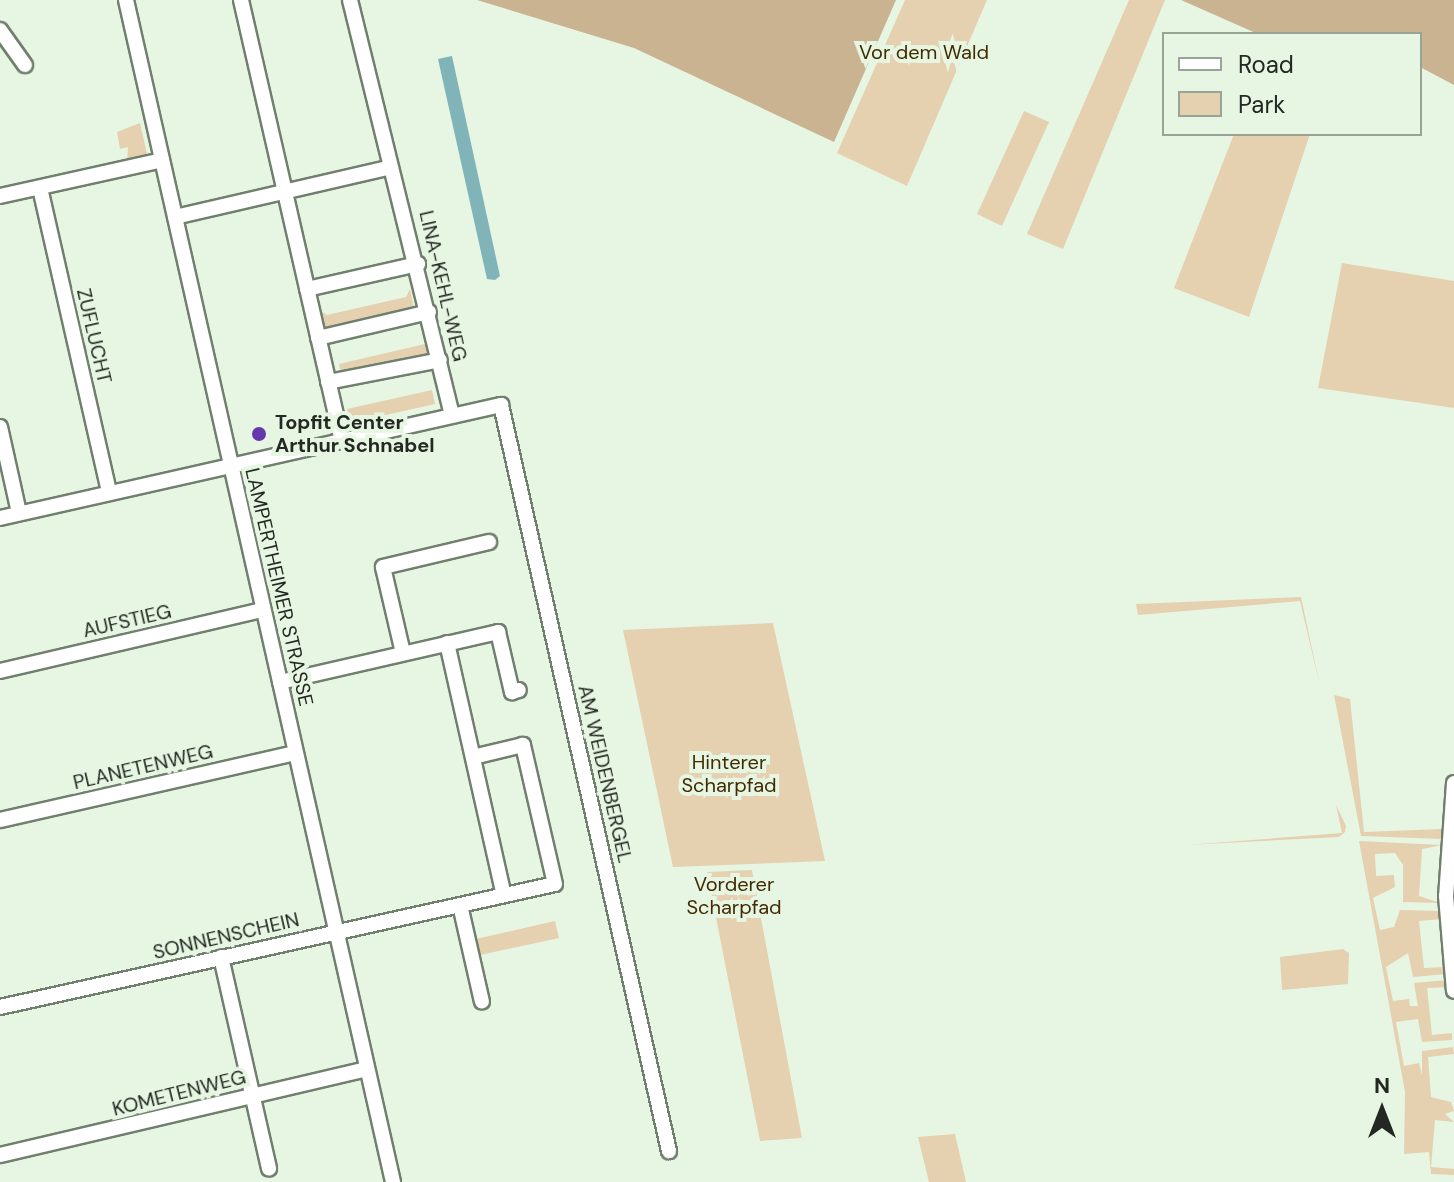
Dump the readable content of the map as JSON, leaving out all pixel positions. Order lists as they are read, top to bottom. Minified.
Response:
{"streets":{"street":["LINA-KEHL-WEG","ZUFLUCHT","LAMPERTHEIMER STRASSE","AUFSTIEG","PLANETENWEG","AM WEIDENBERGEL","SONNENSCHEIN","KOMETENWEG"]},"crossings":[["LINA-KEHL-WEG","AM WEIDENBERGEL"],["LAMPERTHEIMER STRASSE","AUFSTIEG"],["LAMPERTHEIMER STRASSE","PLANETENWEG"],["LAMPERTHEIMER STRASSE","SONNENSCHEIN"],["LAMPERTHEIMER STRASSE","KOMETENWEG"]],"parks":["Vor dem Wald","Hinterer Scharpfad","Vorderer Scharpfad"],"places":["Topfit Center Arthur Schnabel"],"legend":["Road","Park"],"north":"top"}
